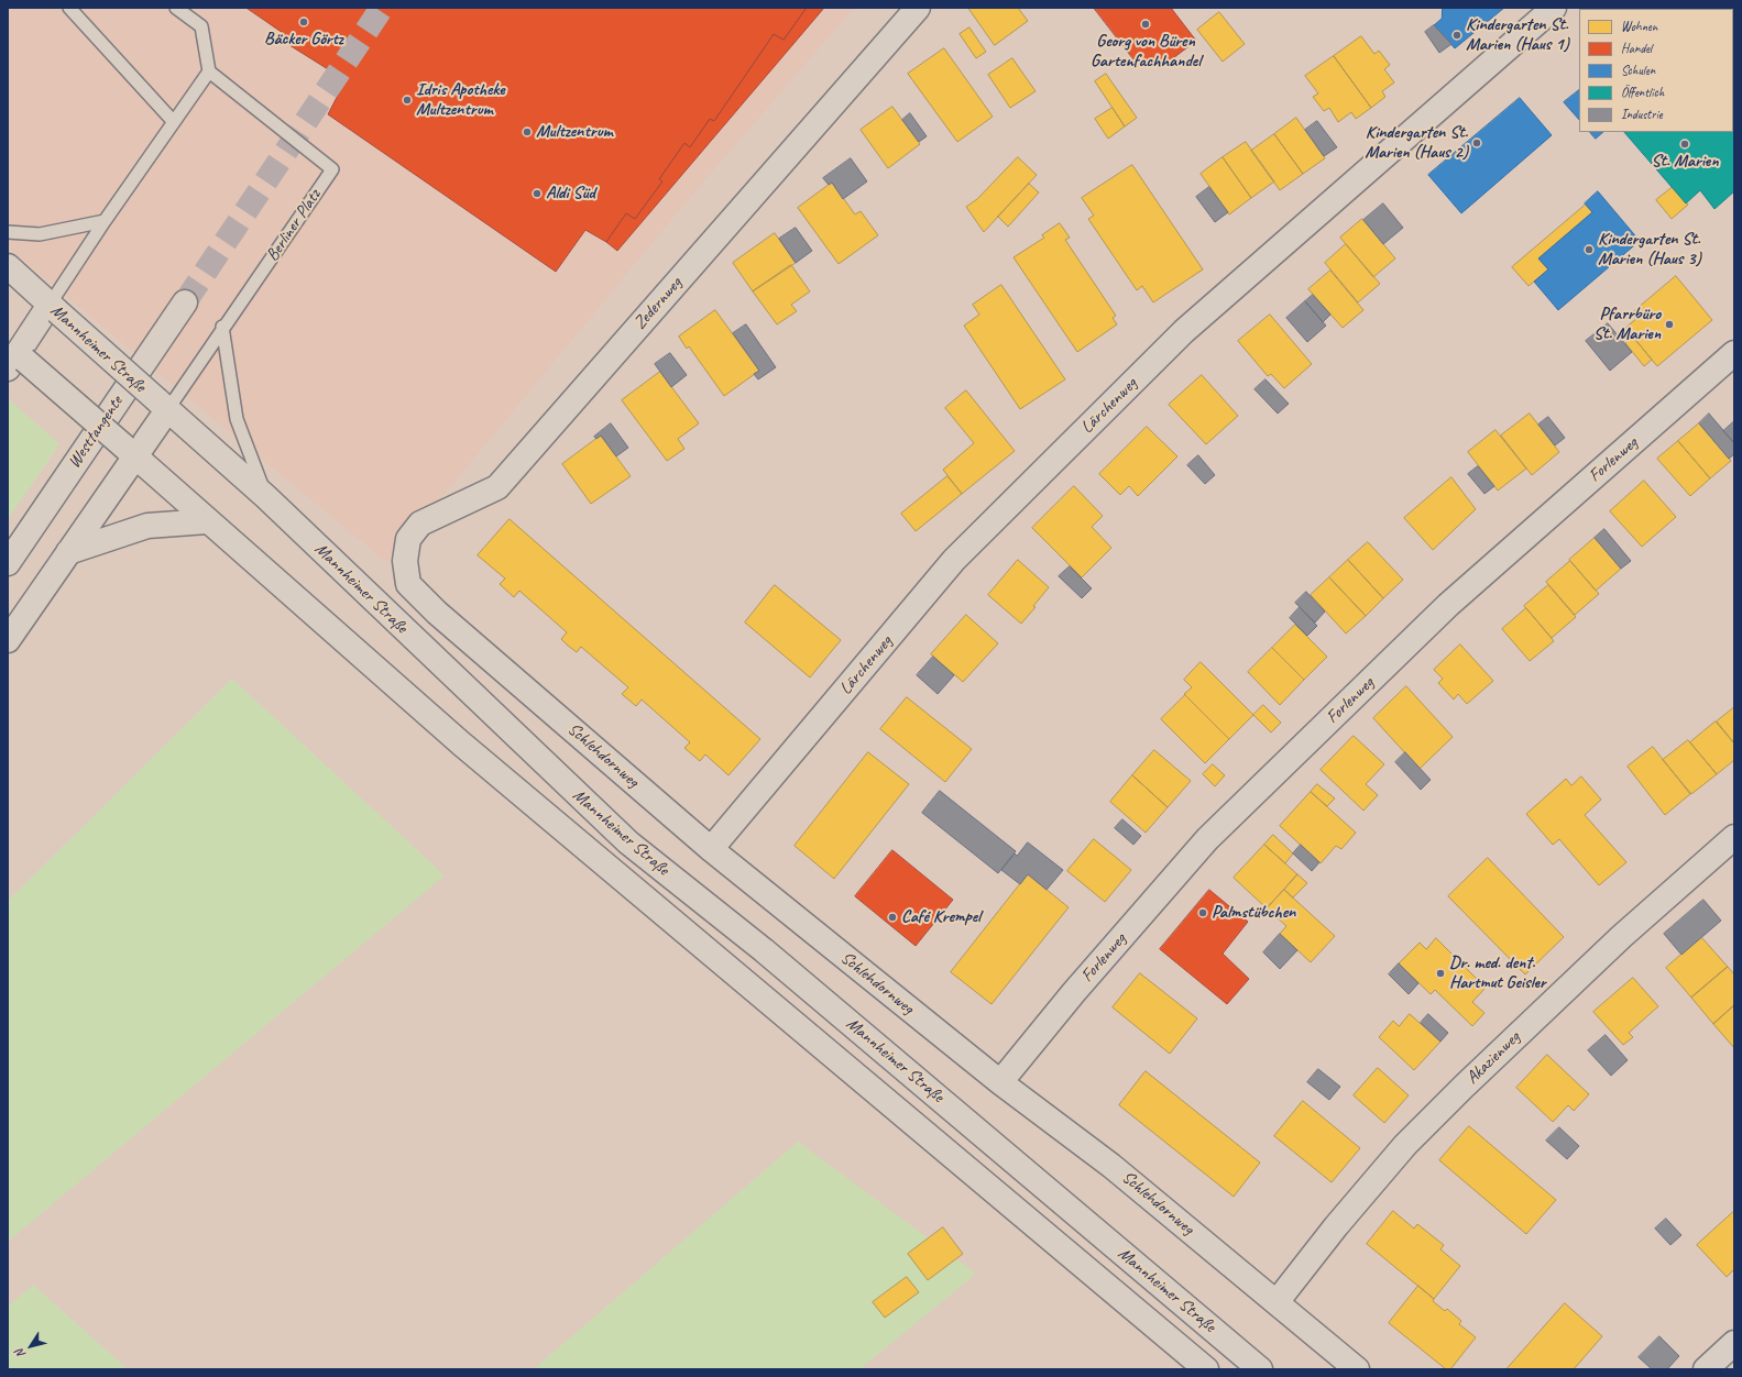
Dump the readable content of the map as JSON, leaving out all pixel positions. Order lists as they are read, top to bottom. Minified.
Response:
{"streets":{"street":["Zedernweg","Mannheimer Straße","Lärchenweg","Westtangente","Forlenweg","Schlehdornweg","Akazienweg"],"lane":["Berliner Platz"]},"crossings":[["Berliner Platz","Mannheimer Straße"],["Zedernweg","Schlehdornweg"],["Lärchenweg","Schlehdornweg"],["Forlenweg","Schlehdornweg"],["Schlehdornweg","Akazienweg"]],"places":["Bäcker Görtz","Georg von Büren Gartenfachhandel","Kindergarten St. Marien (Haus 1)","Idris Apotheke Multzentrum","Multzentrum","Kindergarten St. Marien (Haus 2)","St. Marien","Aldi Süd","Kindergarten St. Marien (Haus 3)","Pfarrbüro St. Marien","Palmstübchen","Café Krempel","Dr. med. dent. Hartmut Geisler"],"legend":["Wohnen","Handel","Schulen","Öffentlich","Industrie"],"north":"bottom left"}
